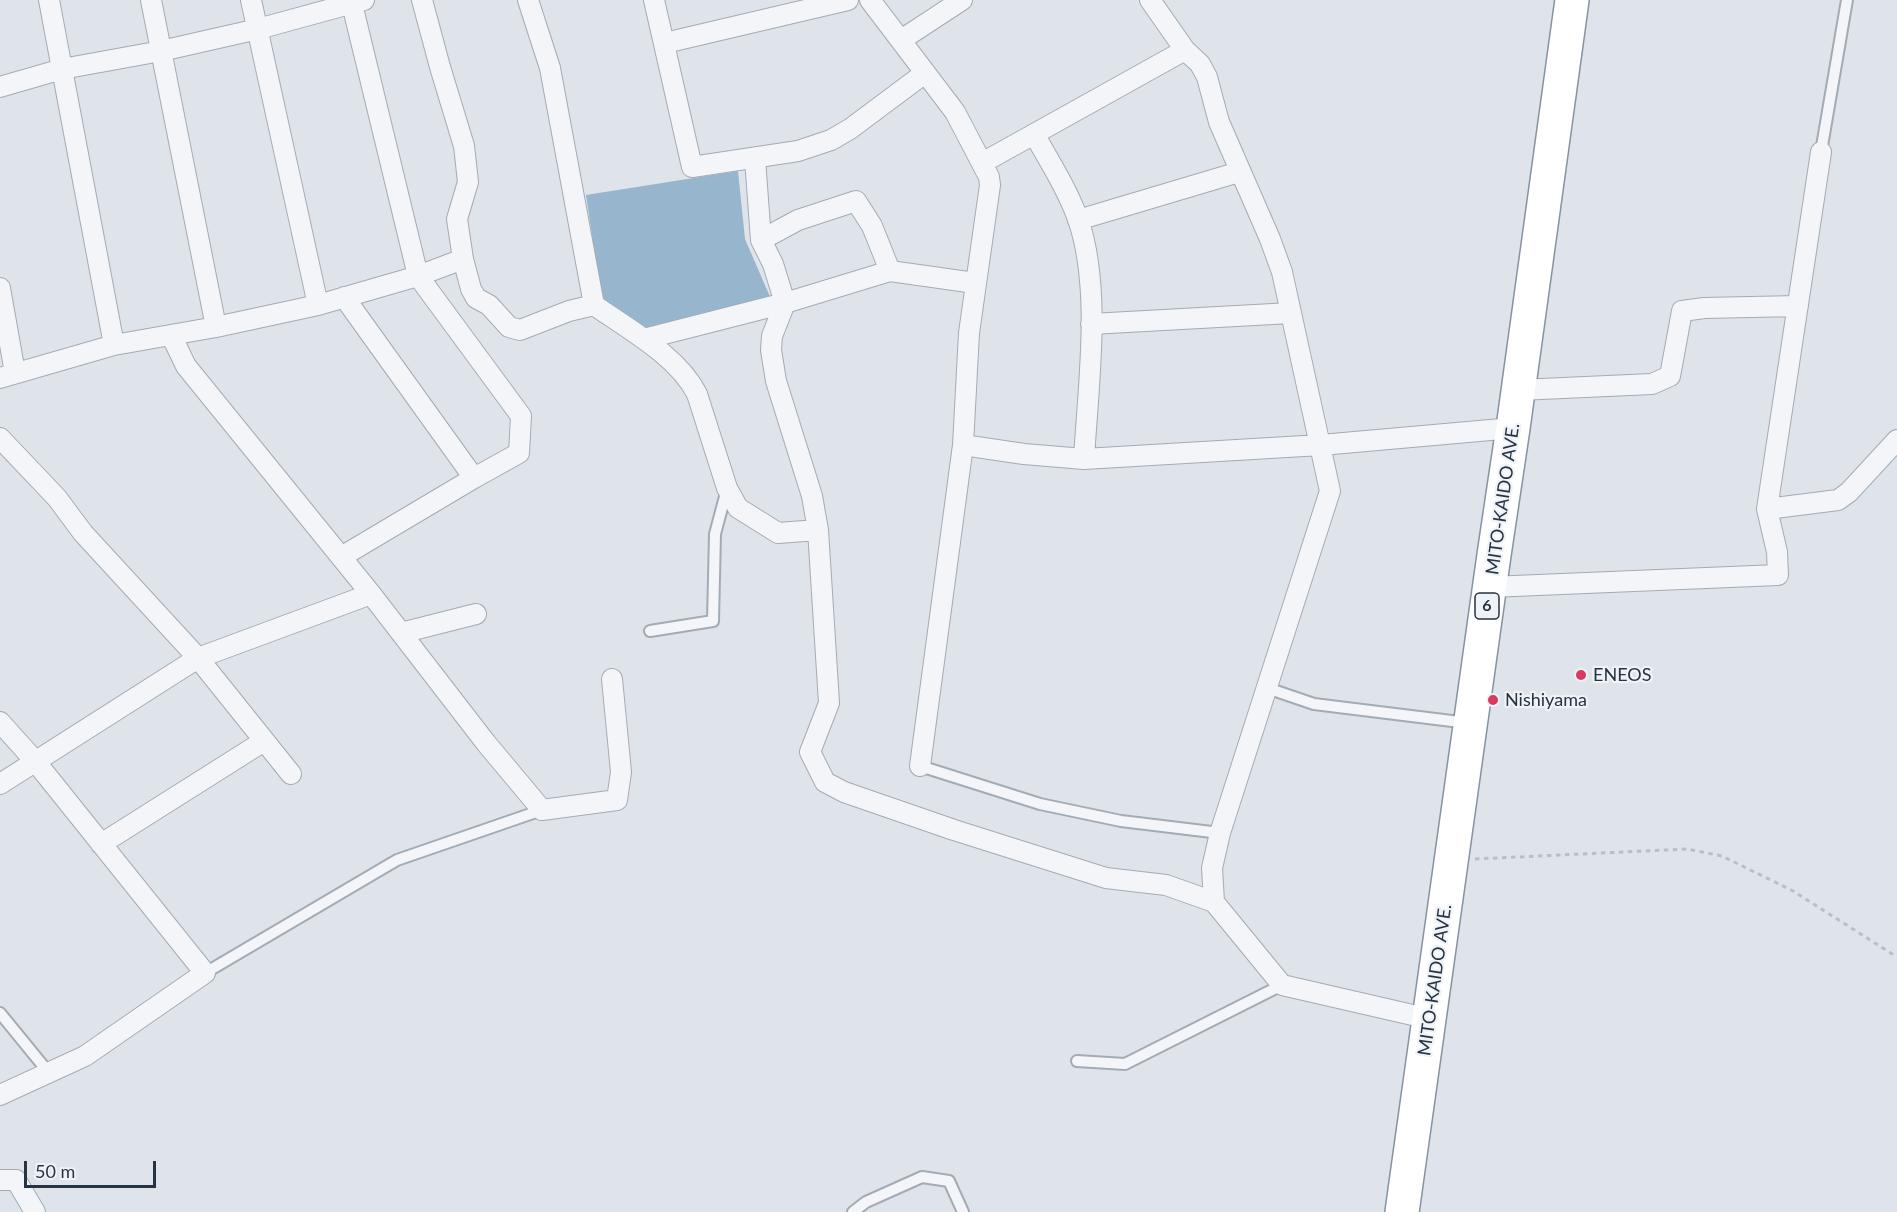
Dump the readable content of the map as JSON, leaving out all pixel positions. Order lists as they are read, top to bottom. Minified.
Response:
{"streets":{"highway":["MITO-KAIDO AVE.","6"]},"places":["ENEOS","Nishiyama"],"scale_bar":"50 m"}
